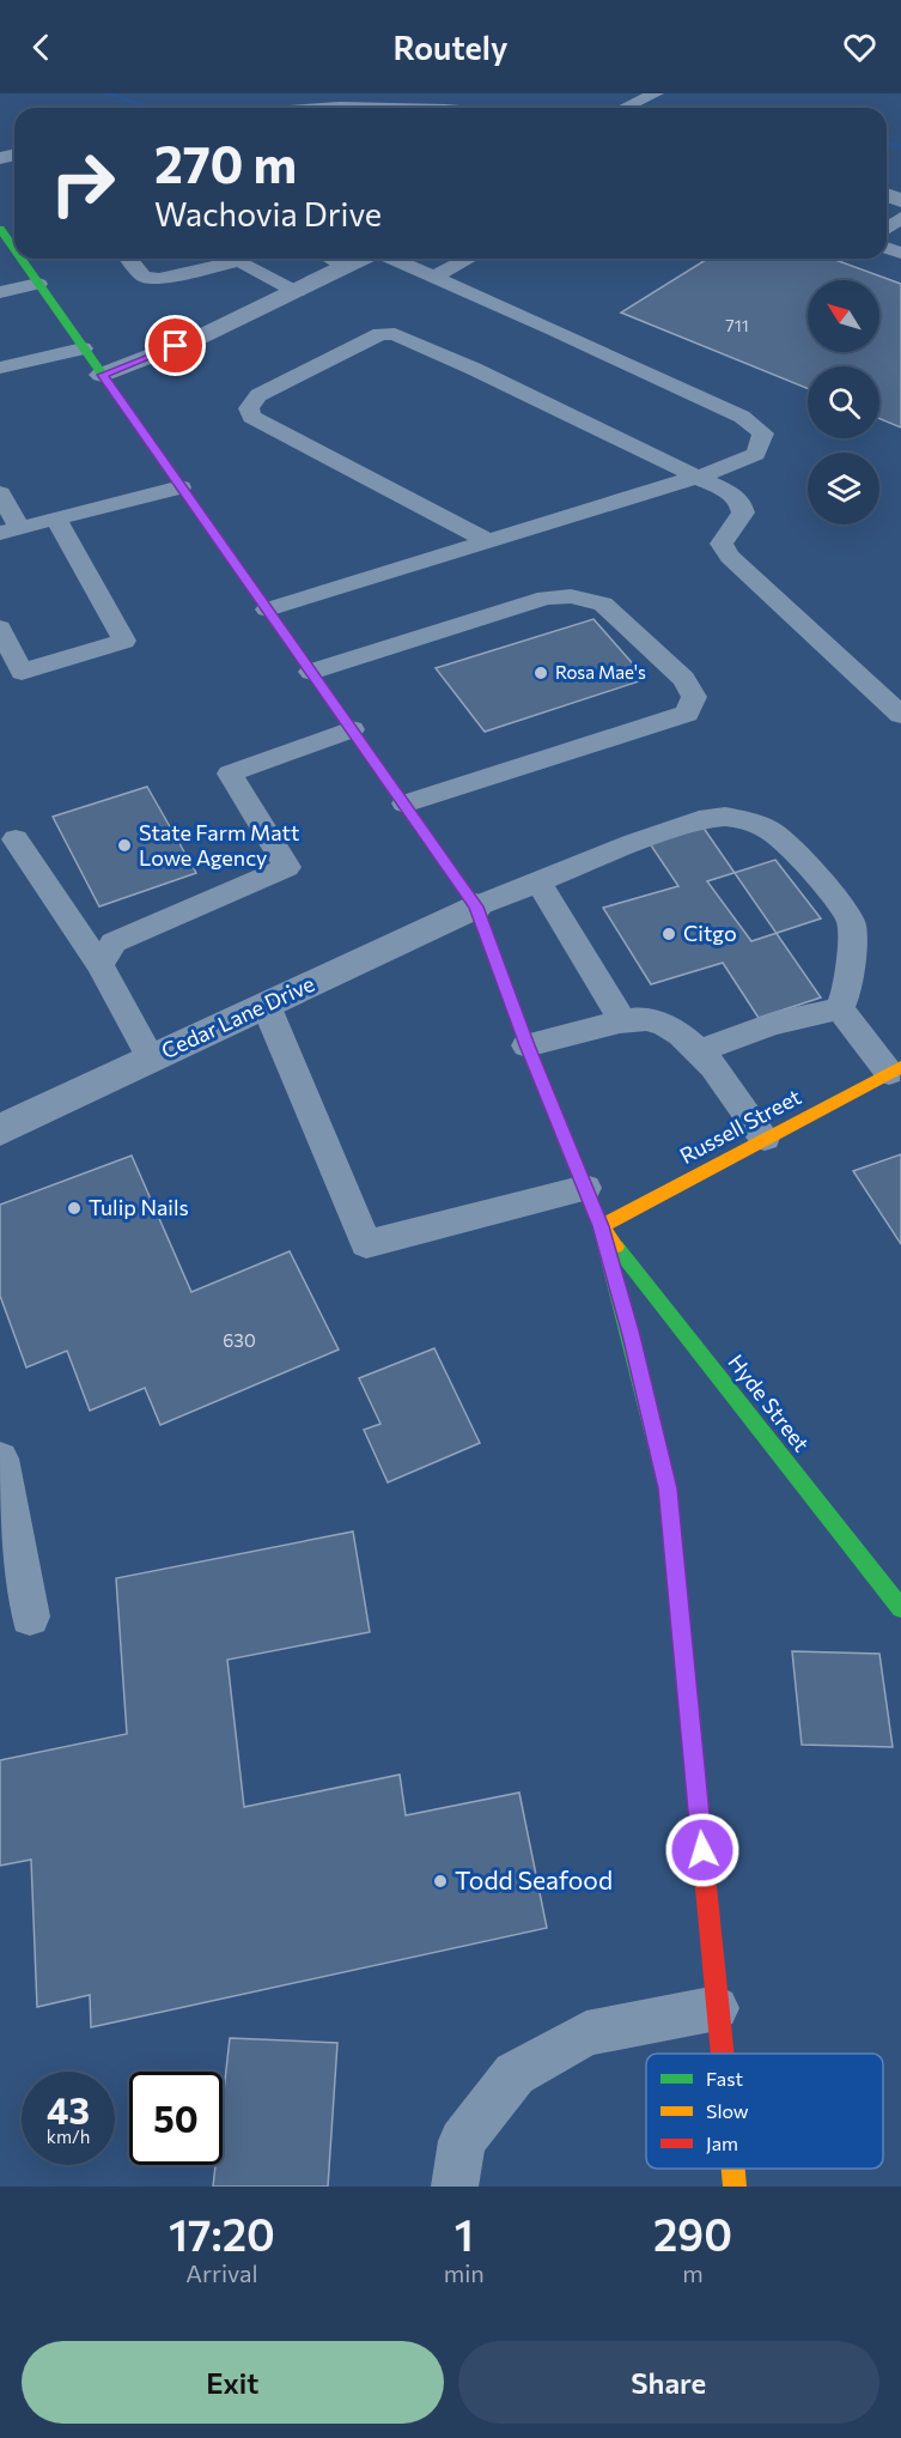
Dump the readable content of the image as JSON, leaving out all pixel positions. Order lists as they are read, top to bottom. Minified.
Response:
{"streets":{"main road":["Russell Street","Hyde Street"],"street":["Cedar Lane Drive"]},"crossings":[["Russell Street","Hyde Street"]],"places":["Rosa Mae's","State Farm Matt Lowe Agency","Citgo","Tulip Nails","Todd Seafood"],"house_numbers":["711","630"],"legend":["Fast","Slow","Jam"],"north":"top left","page":{"header":"Routely","turn":["270 m","Wachovia Drive"],"speed":"43 km/h","limit":"50","eta":["17:20","Arrival","1","min","290","m"],"buttons":["Exit","Share"]}}
